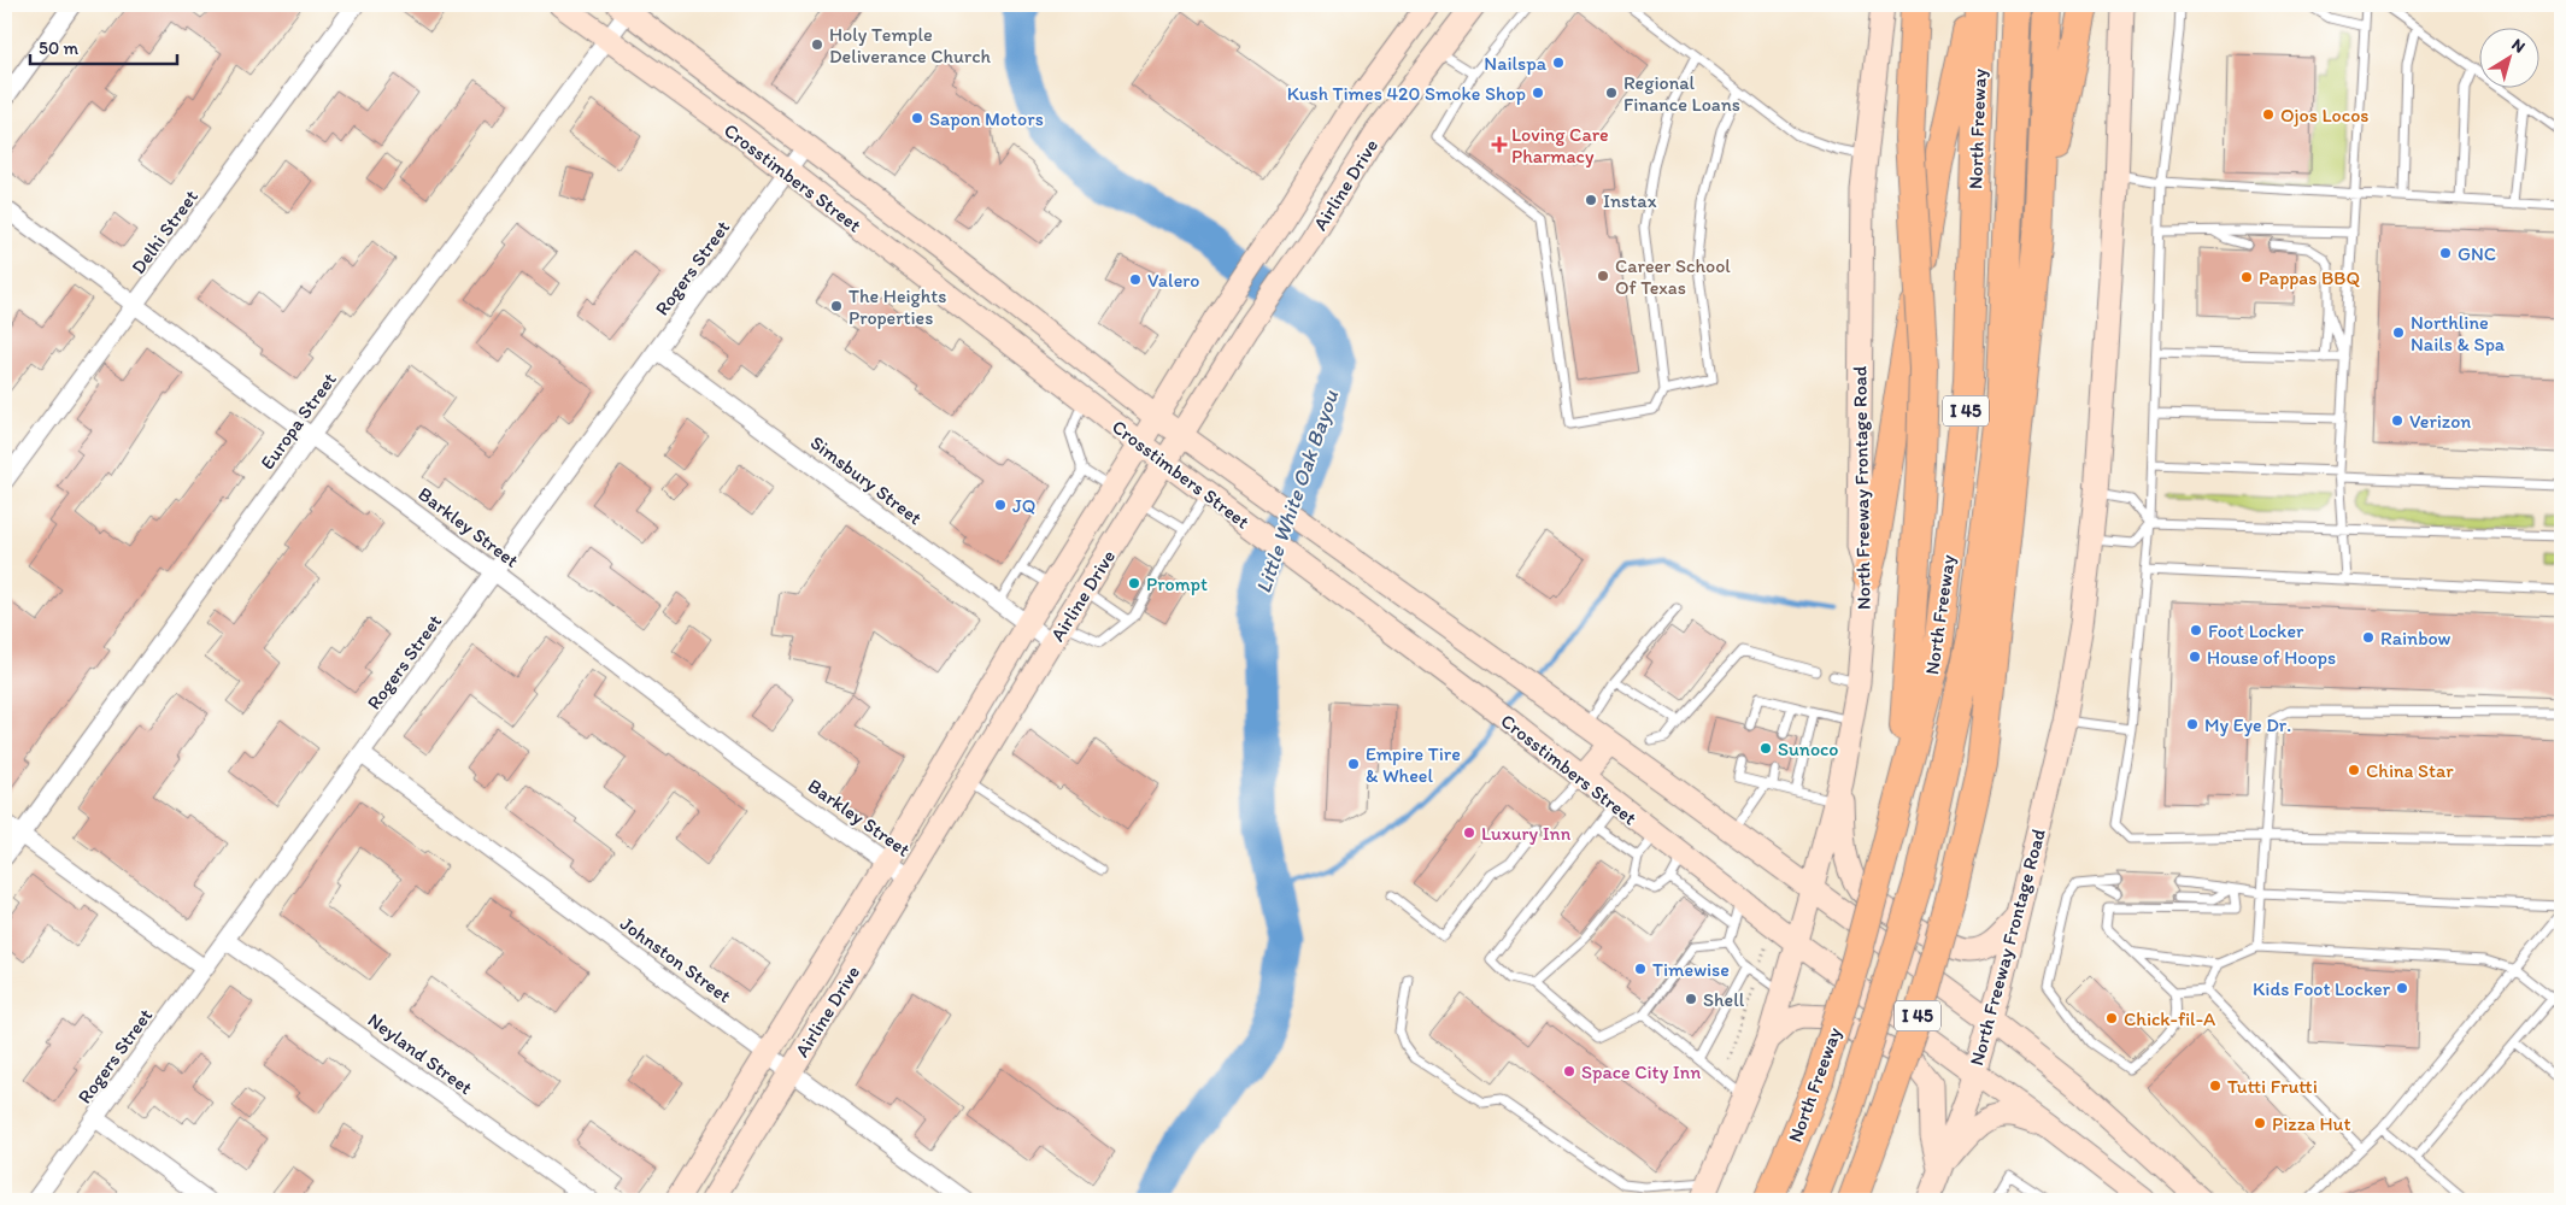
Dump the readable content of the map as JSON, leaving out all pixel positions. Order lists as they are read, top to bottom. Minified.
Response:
{"streets":{"highway":["North Freeway","I 45"],"main road":["Crosstimbers Street","Airline Drive","North Freeway Frontage Road"],"street":["Delhi Street","Rogers Street","Europa Street","Simsbury Street","Barkley Street","Johnston Street","Neyland Street"]},"crossings":[["Crosstimbers Street","Airline Drive"],["Crosstimbers Street","Rogers Street"],["Crosstimbers Street","Europa Street"],["Crosstimbers Street","North Freeway Frontage Road"],["Airline Drive","Simsbury Street"],["Airline Drive","Barkley Street"],["Airline Drive","Johnston Street"],["Delhi Street","Barkley Street"],["Rogers Street","Simsbury Street"],["Rogers Street","Barkley Street"],["Rogers Street","Johnston Street"],["Rogers Street","Neyland Street"],["Europa Street","Barkley Street"]],"water":["Little White Oak Bayou"],"places":{"other":["Holy Temple Deliverance Church","Nailspa","Kush Times 420 Smoke Shop","Regional Finance Loans","Ojos Locos","Sapon Motors","Instax","GNC","Career School Of Texas","Pappas BBQ","Valero","The Heights Properties","Northline Nails & Spa","Verizon","JQ","Prompt","Foot Locker","Rainbow","House of Hoops","My Eye Dr.","Sunoco","Empire Tire & Wheel","China Star","Luxury Inn","Timewise","Kids Foot Locker","Shell","Chick-fil-A","Space City Inn","Tutti Frutti","Pizza Hut"],"health":["Loving Care Pharmacy"]},"scale_bar":"50 m","north":"top right"}
